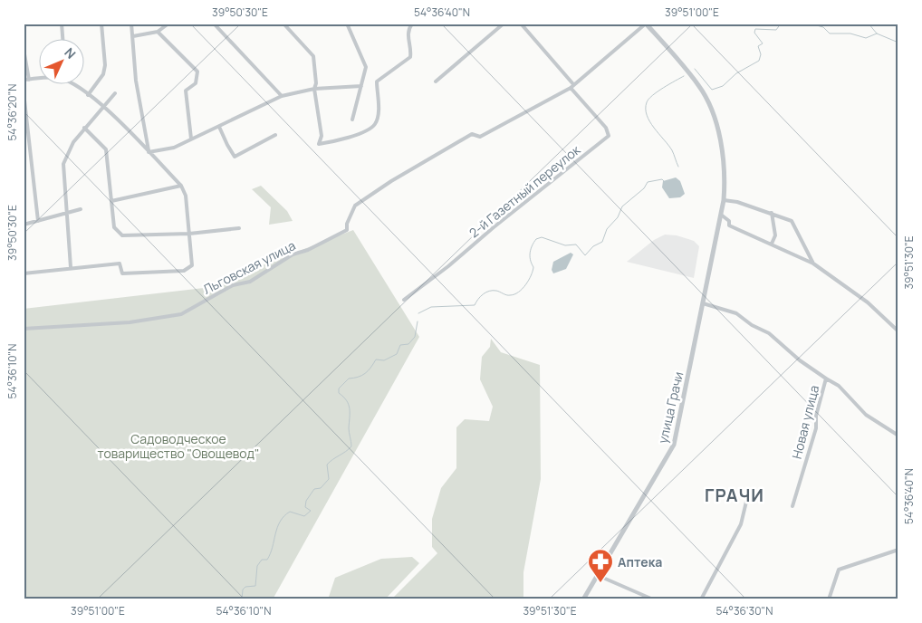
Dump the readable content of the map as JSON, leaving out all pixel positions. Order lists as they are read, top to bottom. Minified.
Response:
{"streets":{"street":["2-й Газетный переулок","Льговская улица","улица Грачи","Новая улица"]},"crossings":[["2-й Газетный переулок","Льговская улица"]],"districts":["ГРАЧИ"],"parks":["Садоводческое товарищество \"Овощевод\""],"places":{"pharmacy":["Аптека"]},"north":"top right","coordinates":["39°50'30\"E","54°36'40\"N","39°51'00\"E","54°36'20\"N","39°51'30\"E","54°36'10\"N","54°36'30\"N"]}
